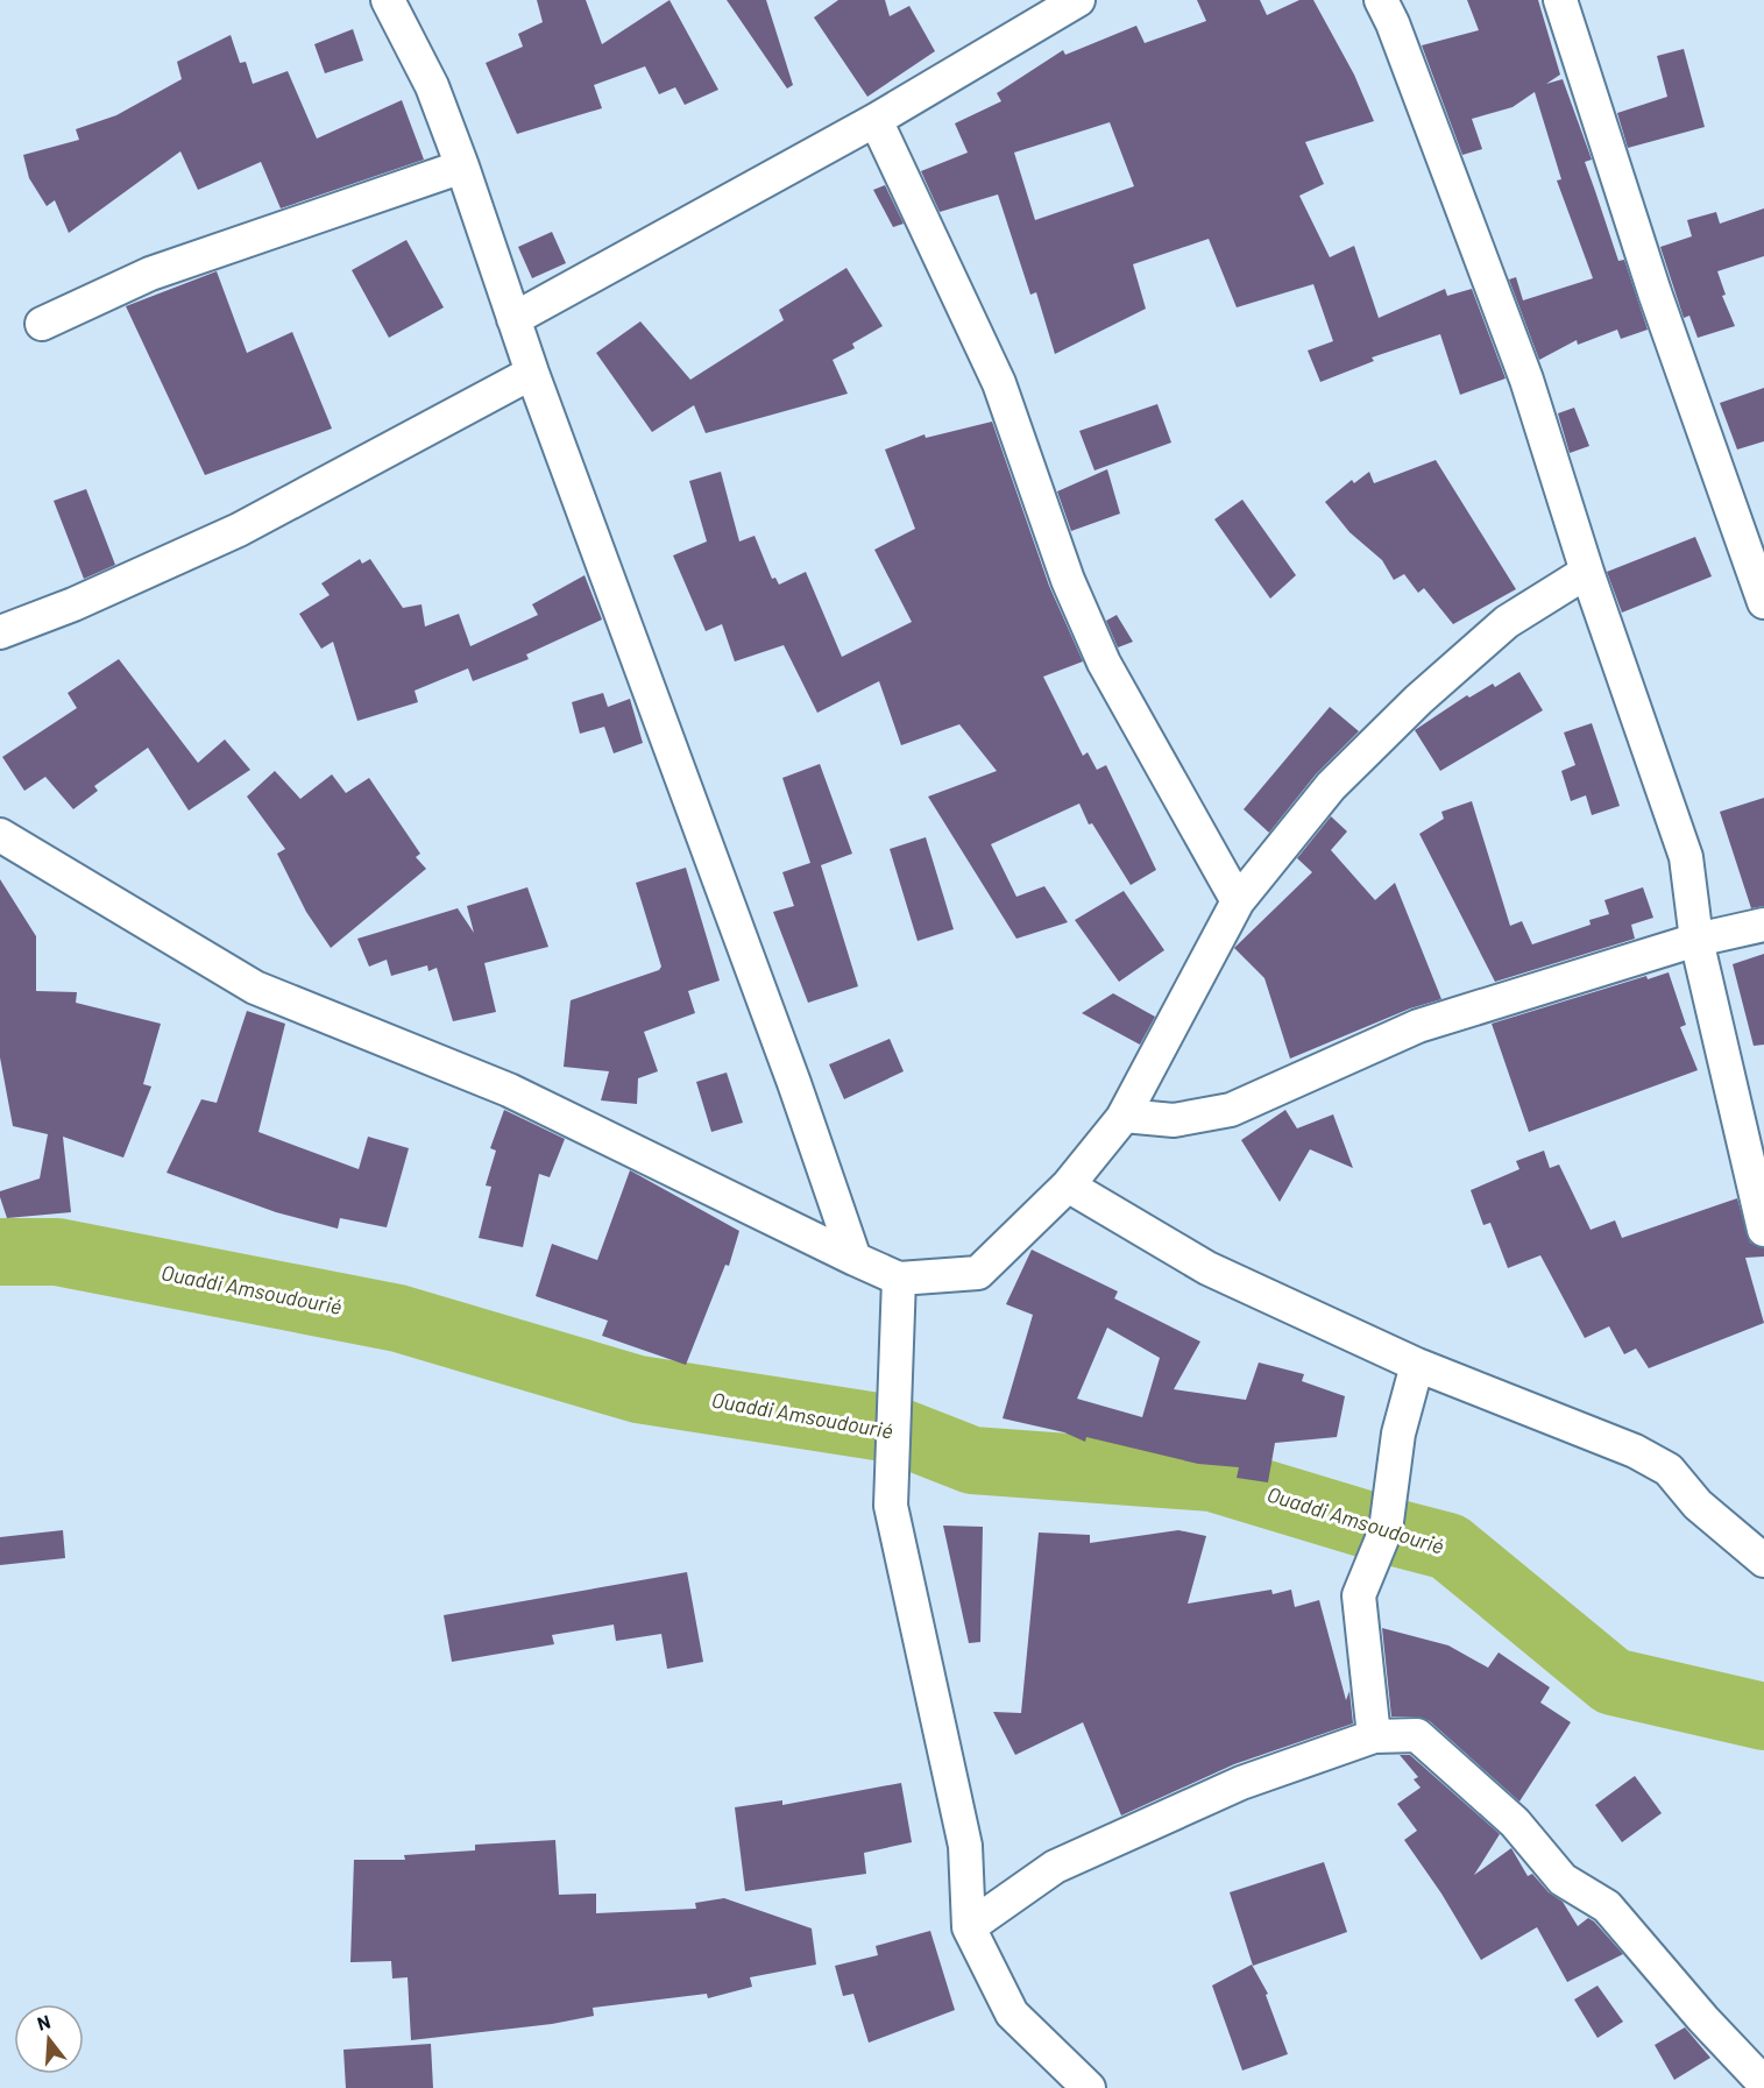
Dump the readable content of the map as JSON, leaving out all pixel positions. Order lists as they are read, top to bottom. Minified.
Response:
{"water":["Ouaddi Amsoudourié"],"north":"top"}
